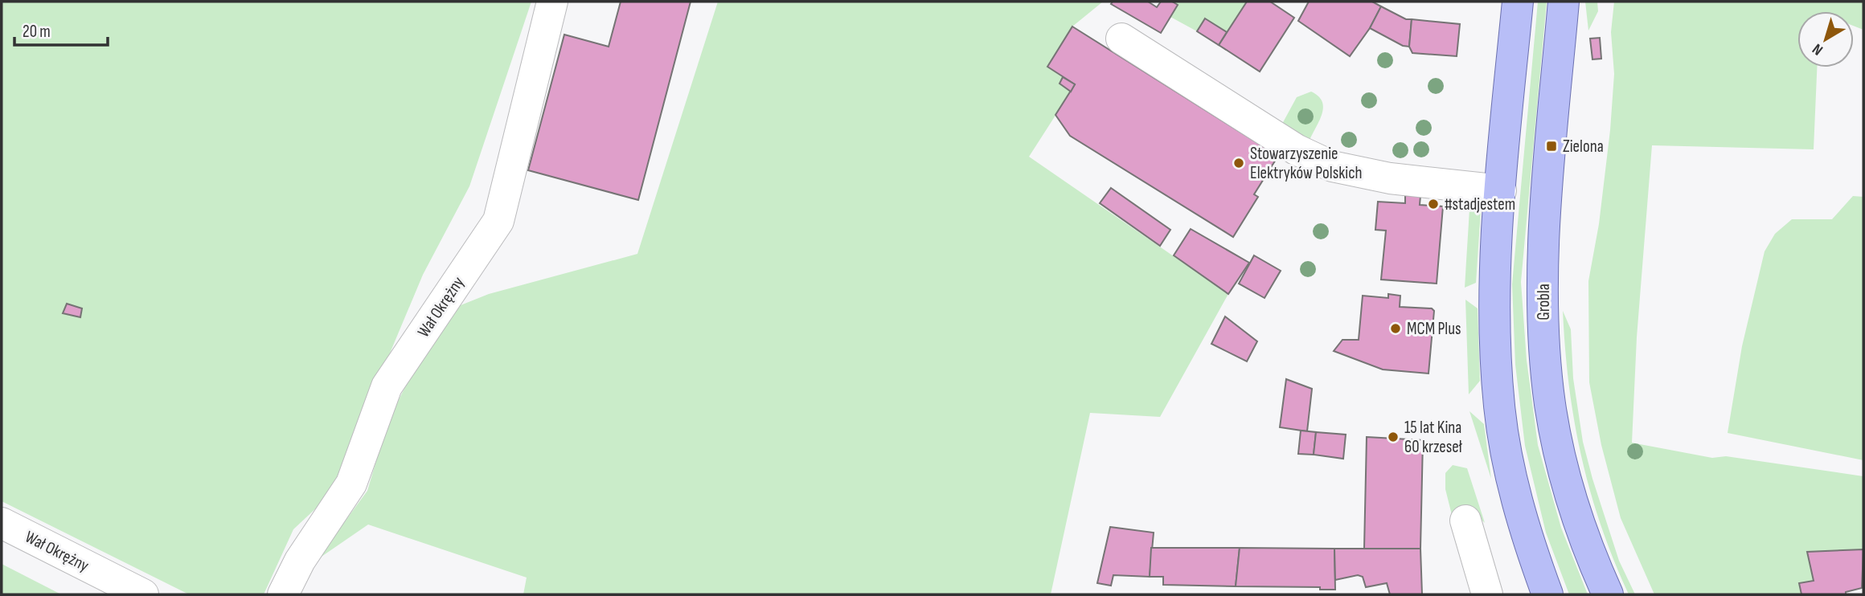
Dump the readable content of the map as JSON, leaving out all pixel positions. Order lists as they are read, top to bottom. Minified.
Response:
{"streets":{"main road":["Grobla"],"street":["Wał Okrężny"]},"places":{"transit":["Zielona"],"other":["Stowarzyszenie Elektryków Polskich","#stadjestem","MCM Plus","15 lat Kina 60 krzeseł"]},"scale_bar":"20 m","north":"bottom left"}
